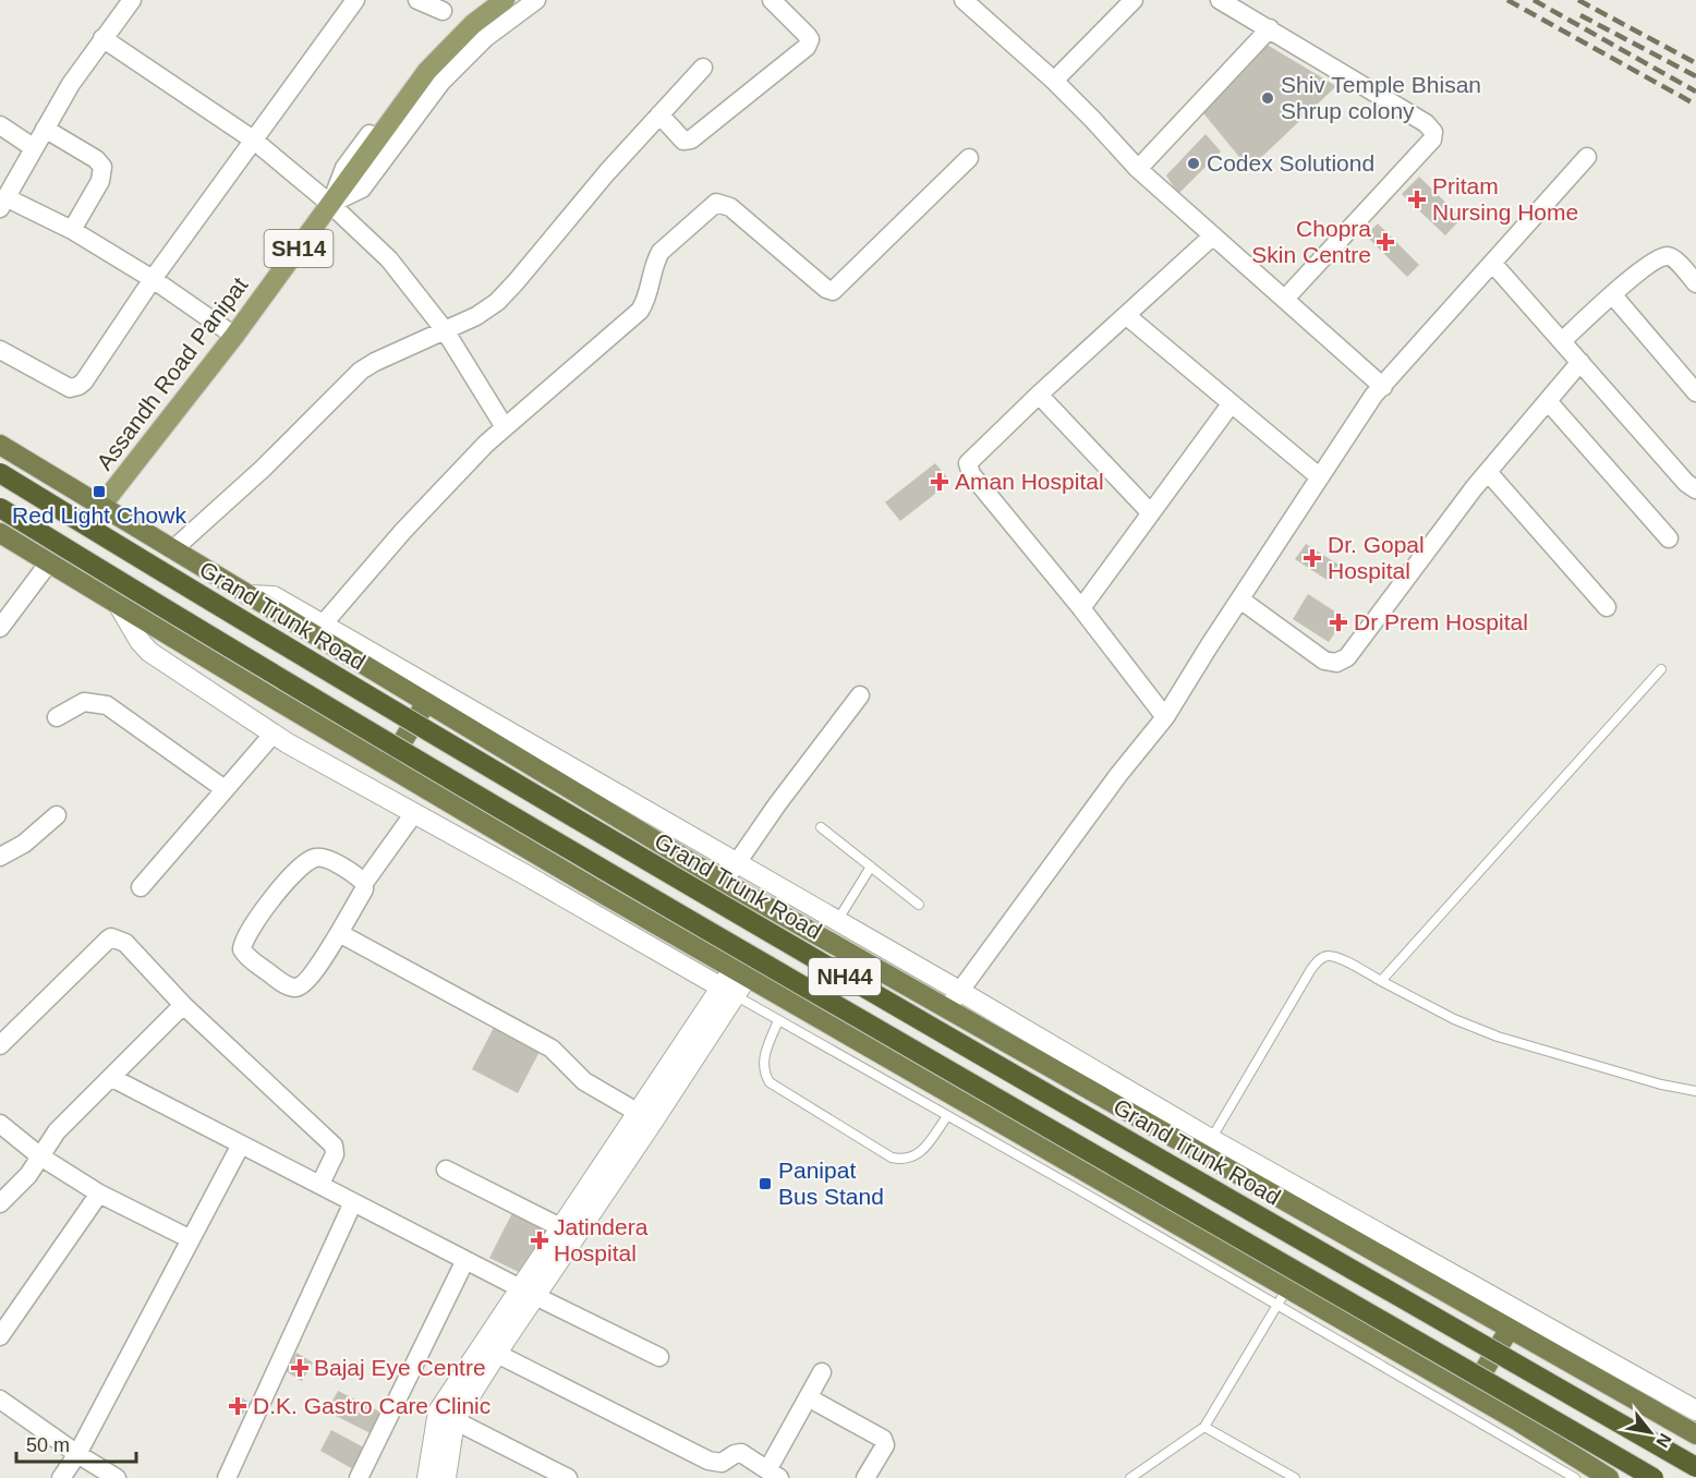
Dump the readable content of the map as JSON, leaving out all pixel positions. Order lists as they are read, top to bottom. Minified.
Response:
{"streets":{"highway":["Grand Trunk Road","NH44"],"main road":["SH14","Assandh Road Panipat"]},"places":{"other":["Shiv Temple Bhisan Shrup colony","Codex Solutiond"],"health":["Pritam Nursing Home","Chopra Skin Centre","Aman Hospital","Dr. Gopal Hospital","Dr Prem Hospital","Jatindera Hospital","Bajaj Eye Centre","D.K. Gastro Care Clinic"],"transit":["Red Light Chowk","Panipat Bus Stand"]},"scale_bar":"50 m","north":"bottom right"}
